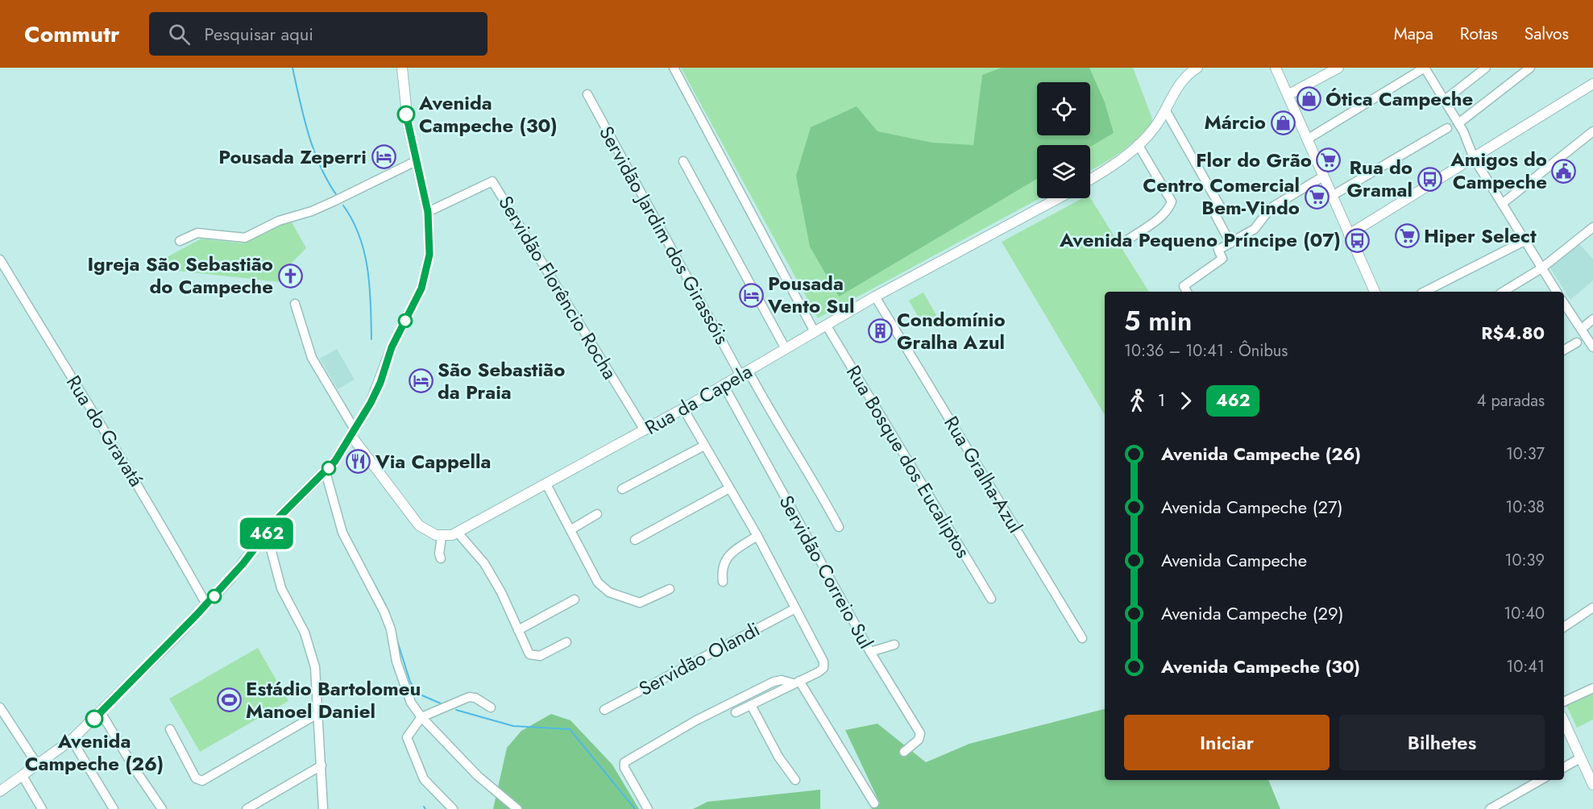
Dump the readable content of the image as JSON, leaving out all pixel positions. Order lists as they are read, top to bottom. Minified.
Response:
{"streets":{"main road":["Rua da Capela"],"street":["Servidão Jardim dos Girassóis","Servidão Florêncio Rocha","Rua do Gravatá","Rua Bosque dos Eucaliptos","Rua Gralha-Azul","Servidão Correio Sul","Servidão Olandi"]},"crossings":[["Servidão Jardim dos Girassóis","Rua da Capela"],["Servidão Florêncio Rocha","Rua da Capela"],["Rua da Capela","Rua Bosque dos Eucaliptos"],["Rua da Capela","Rua Gralha-Azul"],["Rua da Capela","Servidão Correio Sul"]],"places":{"shop":["Ótica Campeche","Márcio"],"other":["Avenida Campeche (30)","Avenida Campeche (26)"],"hotel":["Pousada Zeperri","Pousada Vento Sul","São Sebastião da Praia"],"supermarket":["Flor do Grão","Centro Comercial Bem-Vindo","Hiper Select"],"public building":["Amigos do Campeche"],"bus stop":["Rua do Gramal","Avenida Pequeno Príncipe (07)"],"church":["Igreja São Sebastião do Campeche"],"building":["Condomínio Gralha Azul"],"restaurant":["Via Cappella"],"sports":["Estádio Bartolomeu Manoel Daniel"]},"lines":["bus line 462"],"page":{"header":"Commutr","search":"Pesquisar aqui","nav":["Mapa","Rotas","Salvos"],"on_map":"462","heading":["5 min","10:36 – 10:41 · Ônibus","R$4.80"],"legs":["1","462","4 paradas"],"list":[{"name":"Avenida Campeche (26)","value":"10:37"},{"name":"Avenida Campeche (27)","value":"10:38"},{"name":"Avenida Campeche","value":"10:39"},{"name":"Avenida Campeche (29)","value":"10:40"},{"name":"Avenida Campeche (30)","value":"10:41"}],"buttons":["Iniciar","Bilhetes"]}}
